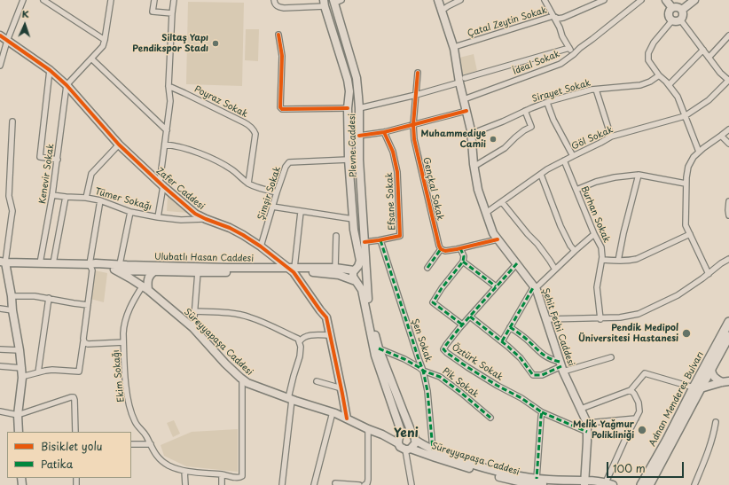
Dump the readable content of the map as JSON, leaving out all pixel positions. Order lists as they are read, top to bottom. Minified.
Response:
{"streets":{"main road":["Adnan Menderes Bulvarı"],"street":["Çatal Zeytin Sokak","İdeal Sokak","Sirayet Sokak","Poyraz Sokak","Göl Sokak","Plevne Caddesi","Kenevir Sokak","Zafer Caddesi","Gençkal Sokak","Şimşir Sokak","Tümer Sokağı","Efsane Sokak","Burhan Sokak","Ulubatlı Hasan Caddesi","Şehit Fethi Caddesi","Şen Sokak","Süreyyapaşa Caddesi","Öztürk Sokak","Ekim Sokağı","Pik Sokak"]},"crossings":[["Çatal Zeytin Sokak","Şehit Fethi Caddesi"],["İdeal Sokak","Şehit Fethi Caddesi"],["Sirayet Sokak","Şehit Fethi Caddesi"],["Poyraz Sokak","Tümer Sokağı"],["Göl Sokak","Burhan Sokak"],["Göl Sokak","Şehit Fethi Caddesi"],["Plevne Caddesi","Şimşir Sokak"],["Plevne Caddesi","Efsane Sokak"],["Plevne Caddesi","Ulubatlı Hasan Caddesi"],["Plevne Caddesi","Süreyyapaşa Caddesi"],["Plevne Caddesi","Pik Sokak"],["Kenevir Sokak","Zafer Caddesi"],["Kenevir Sokak","Tümer Sokağı"],["Kenevir Sokak","Süreyyapaşa Caddesi"],["Zafer Caddesi","Şimşir Sokak"],["Zafer Caddesi","Tümer Sokağı"],["Zafer Caddesi","Ulubatlı Hasan Caddesi"],["Zafer Caddesi","Süreyyapaşa Caddesi"],["Efsane Sokak","Şen Sokak"],["Ulubatlı Hasan Caddesi","Süreyyapaşa Caddesi"],["Şehit Fethi Caddesi","Süreyyapaşa Caddesi"],["Şehit Fethi Caddesi","Öztürk Sokak"],["Şen Sokak","Süreyyapaşa Caddesi"],["Şen Sokak","Pik Sokak"],["Süreyyapaşa Caddesi","Ekim Sokağı"]],"districts":["Yeni"],"places":["Siltaş Yapı Pendikspor Stadı","Muhammediye Camii","Pendik Medipol Üniversitesi Hastanesi","Melik Yağmur Polikliniği"],"legend":["Bisiklet yolu","Patika"],"scale_bar":"100 m","north":"top"}
